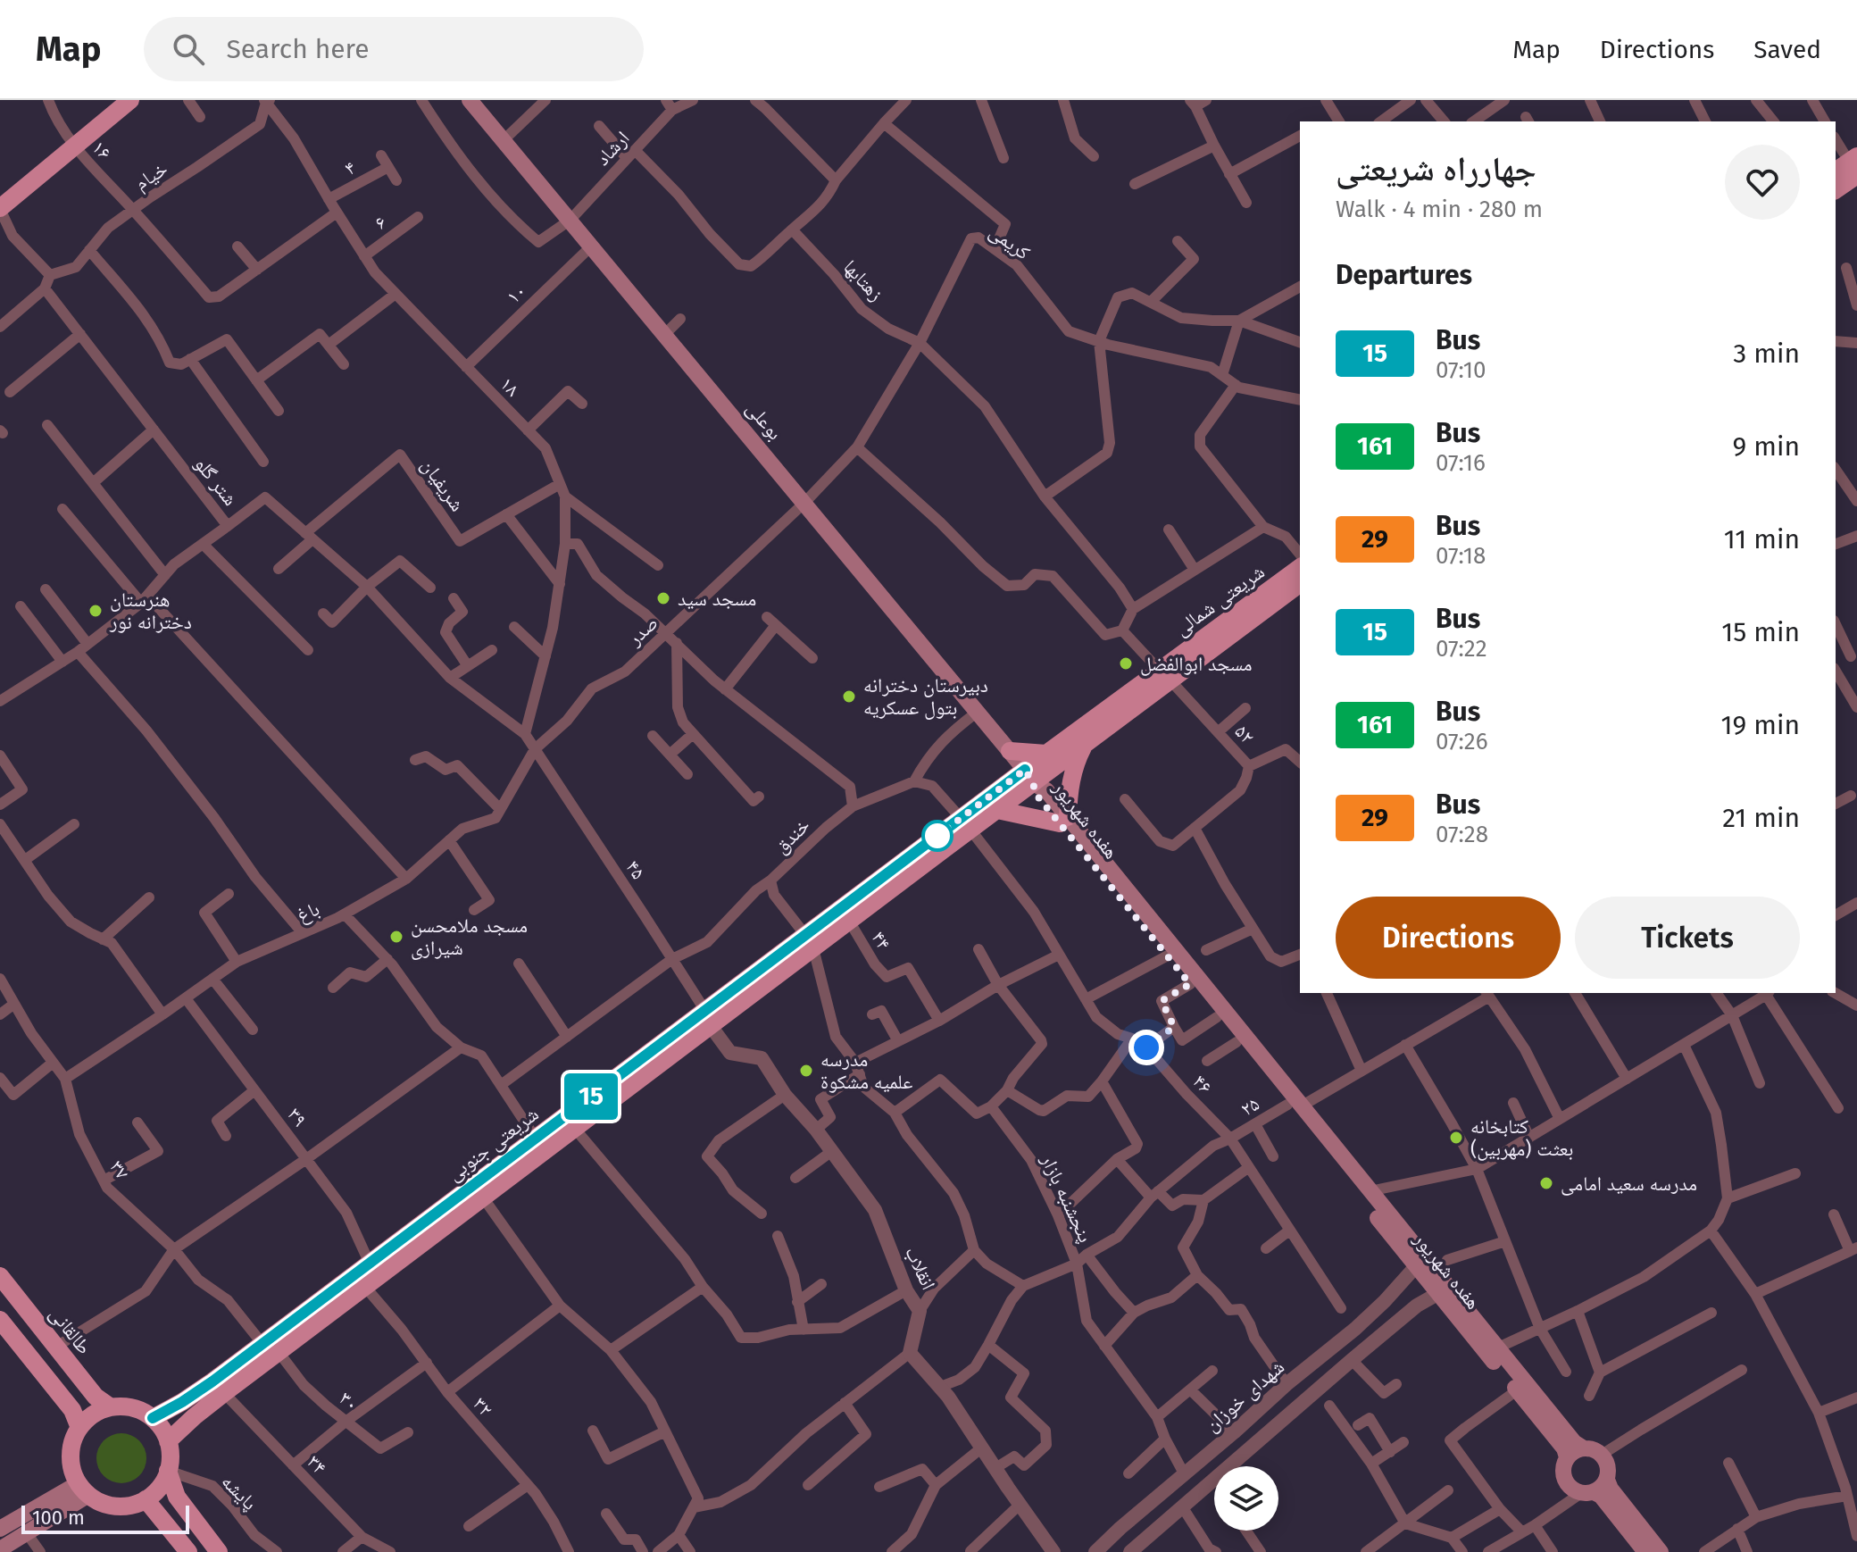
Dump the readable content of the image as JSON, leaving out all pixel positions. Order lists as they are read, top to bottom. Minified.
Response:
{"streets":{"main road":["بوعلی","شریعتی شمالی","هفده شهریور","شریعتی جنوبی","طالقانی"],"street":["ارشاد","۱۶","۴","خیام","۶","کریمی","زهتابها","۱۰","۱۸","شتر گلو","شریفیان","صدر","۵۲","خندق","۴۵","باغ","۴۴","۴۶","۲۵","۳۹","۳۷","پنجشنبه بازار","انقلاب","شهدای خوزان","۳۰","۳۲","۳۴","پایشه"]},"crossings":[["ارشاد","بوعلی"],["۱۶","خیام"],["۴","۱۸"],["خیام","۱۸"],["۶","۱۸"],["کریمی","زهتابها"],["کریمی","بوعلی"],["کریمی","صدر"],["۱۰","۱۸"],["۱۰","بوعلی"],["۱۸","شتر گلو"],["۱۸","شریفیان"],["بوعلی","شریعتی شمالی"],["بوعلی","صدر"],["بوعلی","هفده شهریور"],["بوعلی","شریعتی جنوبی"],["شتر گلو","شریفیان"],["شریعتی شمالی","۵۲"],["شریعتی شمالی","هفده شهریور"],["شریعتی شمالی","شریعتی جنوبی"],["صدر","۴۵"],["صدر","باغ"],["هفده شهریور","۲۵"],["هفده شهریور","شریعتی جنوبی"],["هفده شهریور","شهدای خوزان"],["خندق","شریعتی جنوبی"],["۴۵","باغ"],["۴۵","شریعتی جنوبی"],["۴۵","انقلاب"],["باغ","۳۹"],["باغ","۳۷"],["۴۴","شریعتی جنوبی"],["۴۶","۲۵"],["۲۵","پنجشنبه بازار"],["۳۹","شریعتی جنوبی"],["شریعتی جنوبی","۳۷"],["شریعتی جنوبی","انقلاب"],["شریعتی جنوبی","طالقانی"],["شریعتی جنوبی","۳۰"],["شریعتی جنوبی","۳۲"],["شریعتی جنوبی","۳۴"],["شریعتی جنوبی","پایشه"],["۳۷","۳۰"],["پنجشنبه بازار","شهدای خوزان"],["طالقانی","پایشه"]],"places":["مسجد سید","هنرستان دخترانه نور","مسجد ابوالفضل","دبیرستان دخترانه بتول عسکریه","مسجد ملامحسن شیرازی","مدرسه علمیه مشکوة","کتابخانه بعثت (مهربین)","مدرسه سعید امامی"],"lines":["bus line 15"],"scale_bar":"100 m","page":{"header":"Map","search":"Search here","nav":["Map","Directions","Saved"],"on_map":"15","heading":[["جهارراه شریعتی","Walk · 4 min · 280 m"],"Departures"],"list":[{"mark":"15","name":"Bus","note":"07:10","value":"3 min"},{"mark":"161","name":"Bus","note":"07:16","value":"9 min"},{"mark":"29","name":"Bus","note":"07:18","value":"11 min"},{"mark":"15","name":"Bus","note":"07:22","value":"15 min"},{"mark":"161","name":"Bus","note":"07:26","value":"19 min"},{"mark":"29","name":"Bus","note":"07:28","value":"21 min"}],"buttons":["Directions","Tickets"],"scale":"100 m"}}
